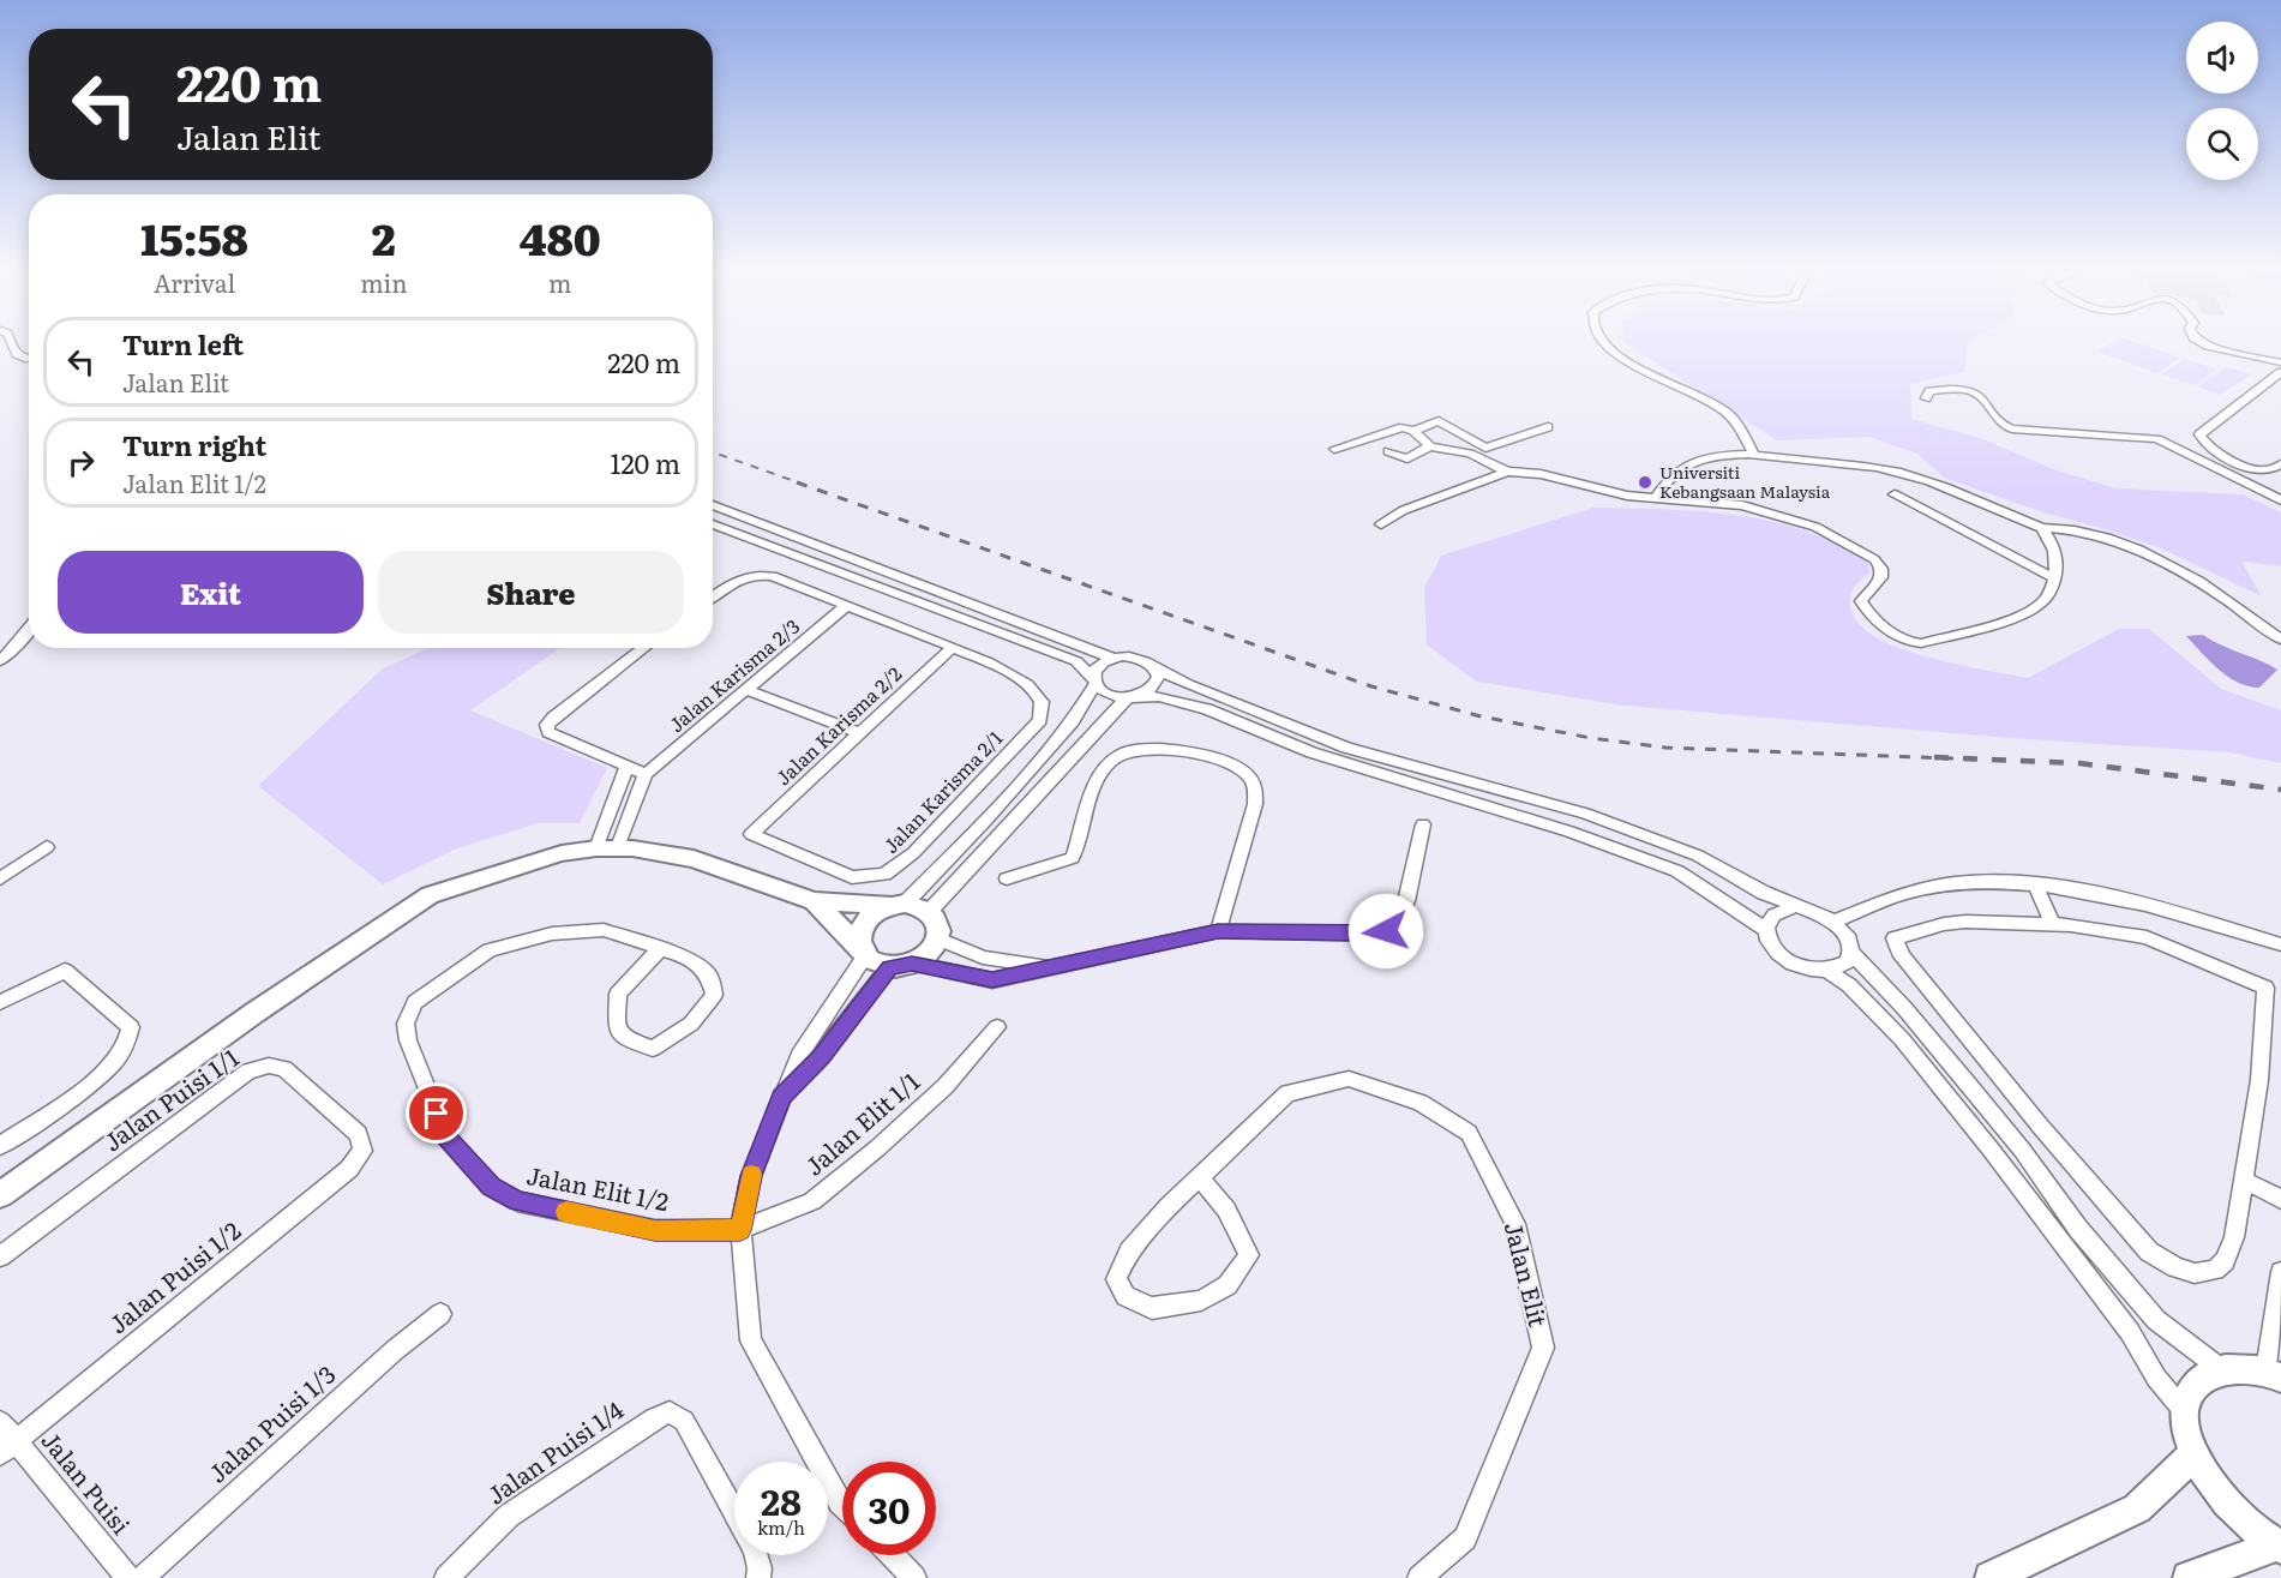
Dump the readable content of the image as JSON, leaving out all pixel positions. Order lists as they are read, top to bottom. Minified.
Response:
{"streets":{"street":["Jalan Karisma 2/3","Jalan Karisma 2/2","Jalan Karisma 2/1","Jalan Puisi 1/1","Jalan Elit 1/1","Jalan Elit 1/2","Jalan Elit","Jalan Puisi 1/2","Jalan Puisi 1/3","Jalan Puisi 1/4","Jalan Puisi"]},"crossings":[["Jalan Karisma 2/3","Jalan Karisma 2/1"],["Jalan Karisma 2/2","Jalan Karisma 2/1"],["Jalan Puisi 1/1","Jalan Puisi 1/2"],["Jalan Elit 1/1","Jalan Elit 1/2"],["Jalan Puisi 1/2","Jalan Puisi"]],"places":["Universiti Kebangsaan Malaysia"],"page":{"turn":["220 m","Jalan Elit"],"eta":["15:58","Arrival","2","min","480","m"],"list":[{"name":"Turn left","note":"Jalan Elit","value":"220 m"},{"name":"Turn right","note":"Jalan Elit 1/2","value":"120 m"}],"buttons":["Exit","Share"],"speed":"28 km/h","limit":"30"}}
